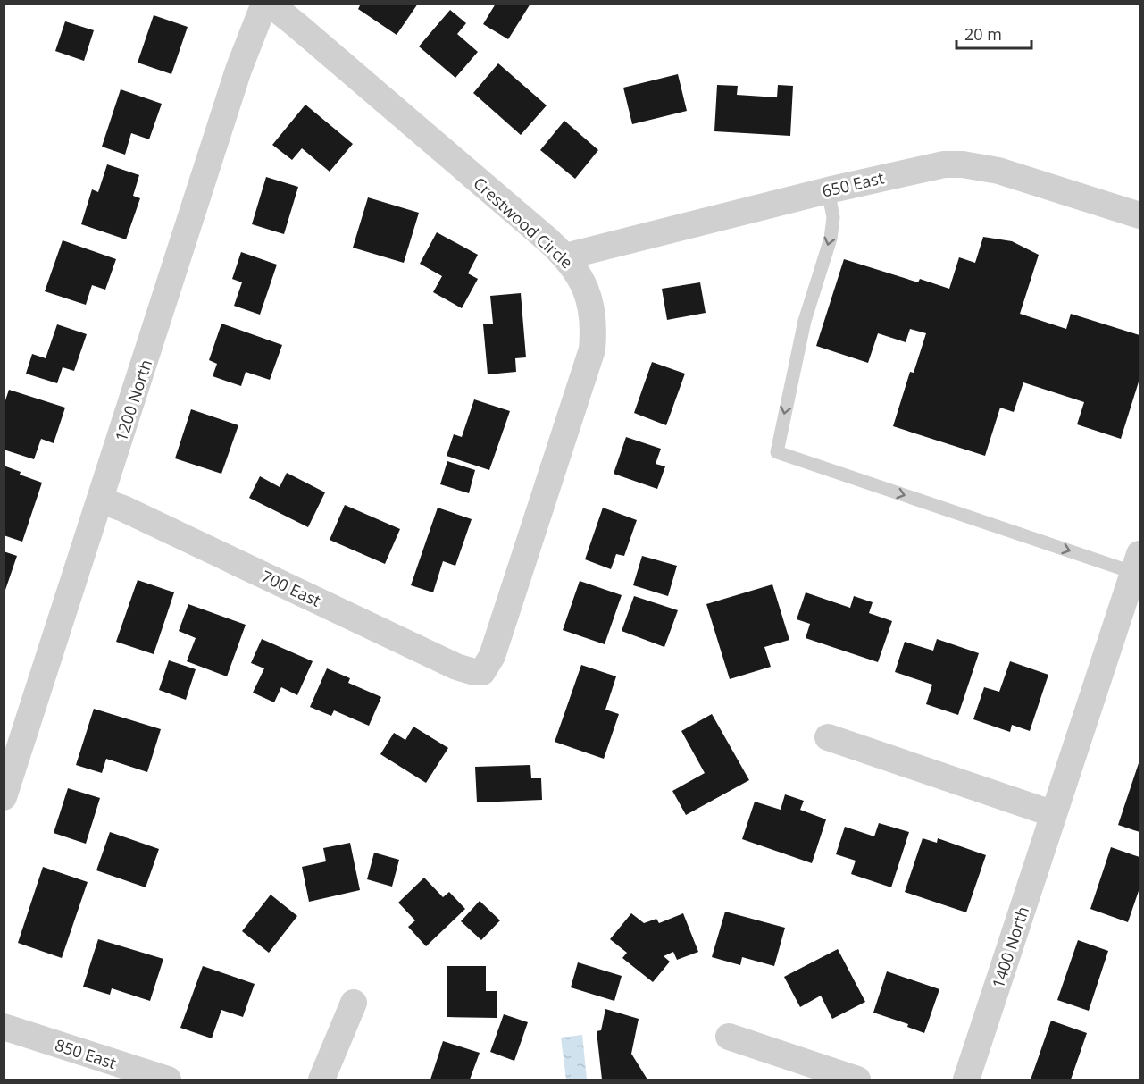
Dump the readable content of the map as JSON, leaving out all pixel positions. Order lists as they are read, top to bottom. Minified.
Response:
{"streets":{"street":["650 East","Crestwood Circle","1200 North","700 East","1400 North","850 East"]},"crossings":[["650 East","Crestwood Circle"],["Crestwood Circle","700 East"],["1200 North","700 East"]],"scale_bar":"20 m"}
